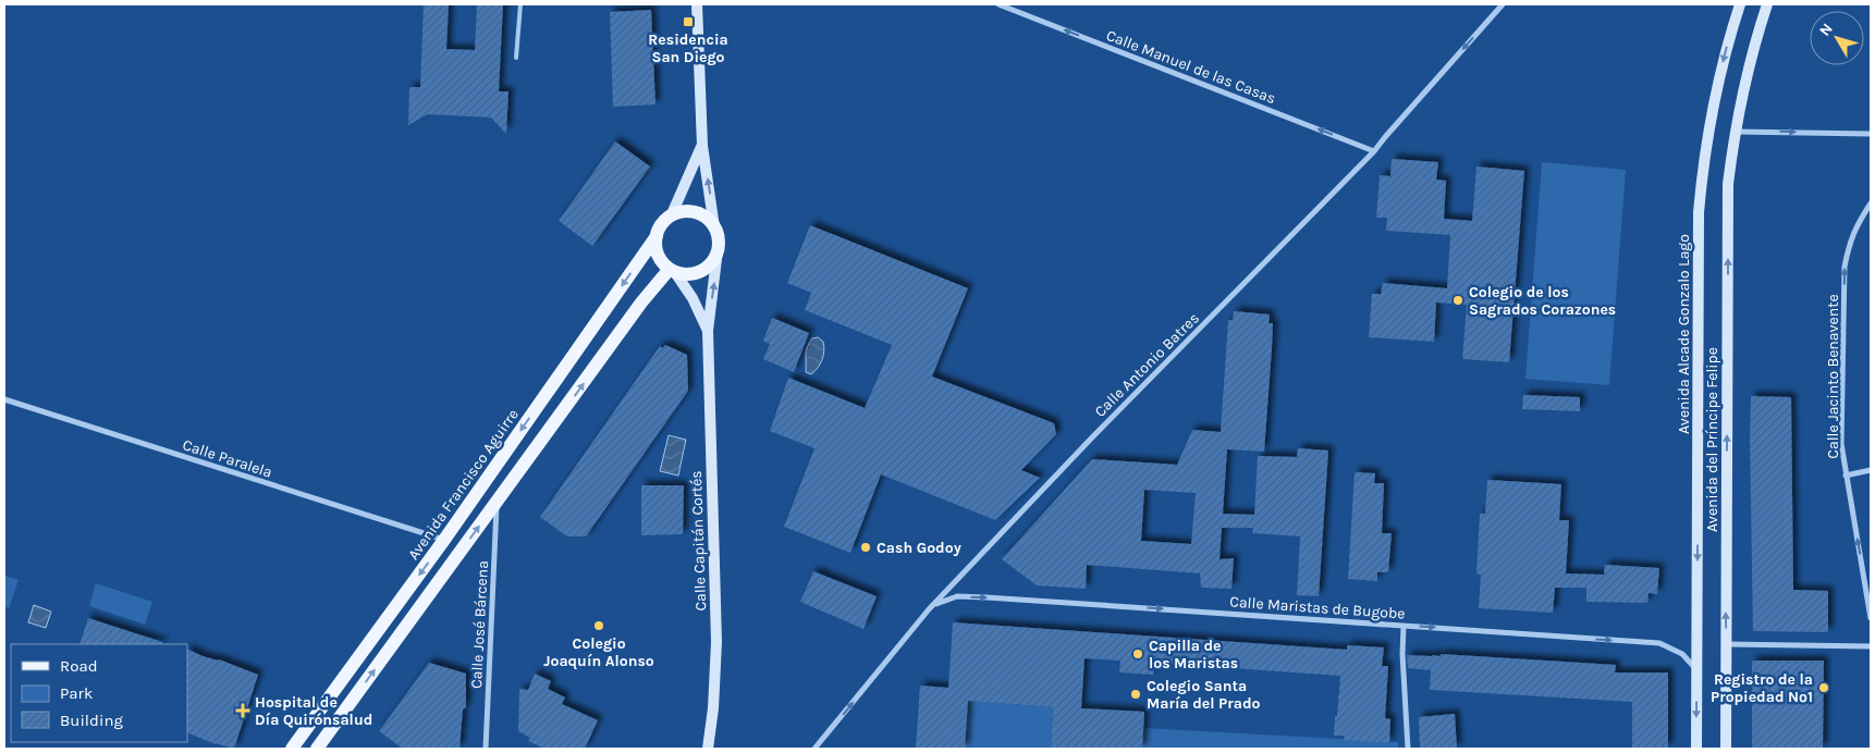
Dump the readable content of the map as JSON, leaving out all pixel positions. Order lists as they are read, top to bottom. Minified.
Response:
{"streets":{"main road":["Avenida Francisco Aguirre","Calle Capitán Cortés"],"street":["Calle Manuel de las Casas","Avenida Alcade Gonzalo Lago","Calle Antonio Batres","Calle Jacinto Benavente","Avenida del Príncipe Felipe","Calle Paralela","Calle Maristas de Bugobe","Calle José Bárcena"]},"crossings":[["Calle Manuel de las Casas","Calle Antonio Batres"],["Avenida Alcade Gonzalo Lago","Calle Maristas de Bugobe"],["Calle Antonio Batres","Calle Maristas de Bugobe"],["Calle Paralela","Avenida Francisco Aguirre"],["Avenida Francisco Aguirre","Calle Capitán Cortés"]],"one_way":["Calle Manuel de las Casas","Avenida Alcade Gonzalo Lago","Calle Jacinto Benavente","Avenida del Príncipe Felipe","Calle Maristas de Bugobe"],"places":{"transit":["Residencia San Diego"],"other":["Colegio de los Sagrados Corazones","Cash Godoy","Colegio Joaquín Alonso","Capilla de los Maristas","Registro de la Propiedad Nº1","Colegio Santa María del Prado"],"health":["Hospital de Día Quirónsalud"]},"legend":["Road","Park","Building"],"north":"top left"}
